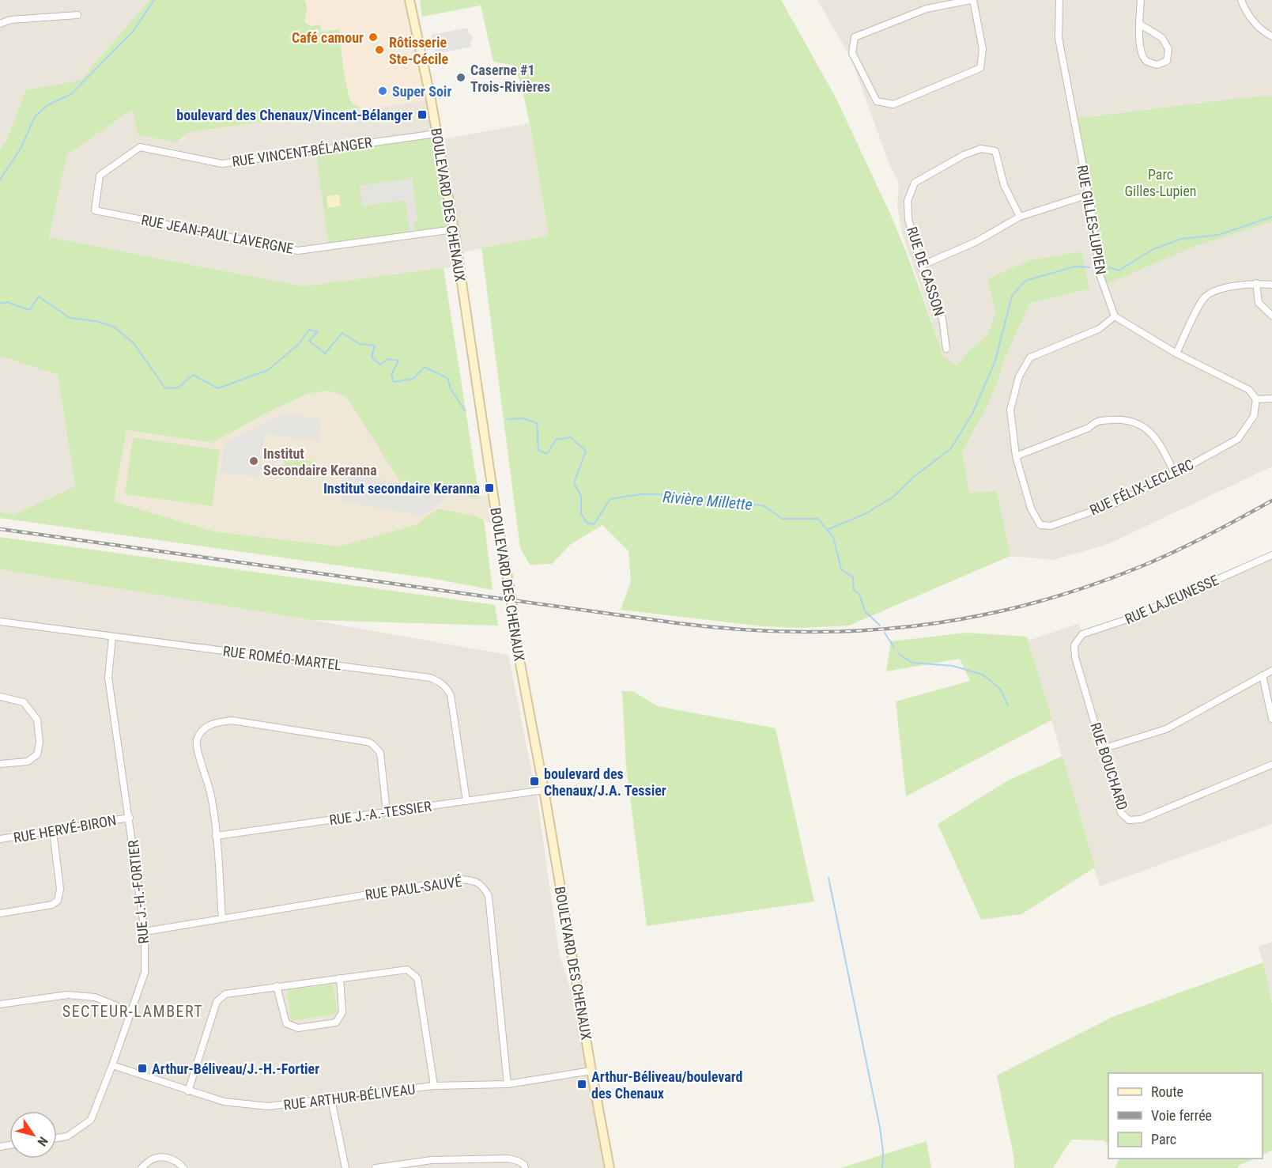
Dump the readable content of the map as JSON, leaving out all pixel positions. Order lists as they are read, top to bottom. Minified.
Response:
{"streets":{"main road":["BOULEVARD DES CHENAUX"],"street":["RUE VINCENT-BÉLANGER","RUE GILLES-LUPIEN","RUE JEAN-PAUL LAVERGNE","RUE DE CASSON","RUE FÉLIX-LECLERC","RUE LAJEUNESSE","RUE ROMÉO-MARTEL","RUE BOUCHARD","RUE J.-A.-TESSIER","RUE HERVÉ-BIRON","RUE PAUL-SAUVÉ","RUE J.-H.-FORTIER","RUE ARTHUR-BÉLIVEAU"]},"crossings":[["RUE VINCENT-BÉLANGER","BOULEVARD DES CHENAUX"],["RUE VINCENT-BÉLANGER","RUE JEAN-PAUL LAVERGNE"],["BOULEVARD DES CHENAUX","RUE JEAN-PAUL LAVERGNE"],["BOULEVARD DES CHENAUX","RUE J.-A.-TESSIER"],["BOULEVARD DES CHENAUX","RUE ARTHUR-BÉLIVEAU"],["RUE GILLES-LUPIEN","RUE FÉLIX-LECLERC"],["RUE LAJEUNESSE","RUE BOUCHARD"],["RUE ROMÉO-MARTEL","RUE J.-A.-TESSIER"],["RUE ROMÉO-MARTEL","RUE J.-H.-FORTIER"],["RUE HERVÉ-BIRON","RUE J.-H.-FORTIER"],["RUE PAUL-SAUVÉ","RUE J.-H.-FORTIER"],["RUE PAUL-SAUVÉ","RUE ARTHUR-BÉLIVEAU"],["RUE J.-H.-FORTIER","RUE ARTHUR-BÉLIVEAU"]],"districts":["SECTEUR-LAMBERT"],"water":["Rivière Millette"],"parks":["Parc Gilles-Lupien"],"places":{"other":["Café camour","Rôtisserie Ste-Cécile","Caserne #1 Trois-Rivières","Super Soir","Institut Secondaire Keranna"],"transit":["boulevard des Chenaux/Vincent-Bélanger","Institut secondaire Keranna","boulevard des Chenaux/J.A. Tessier","Arthur-Béliveau/J.-H.-Fortier","Arthur-Béliveau/boulevard des Chenaux"]},"legend":["Route","Voie ferrée","Parc"],"north":"bottom right"}
